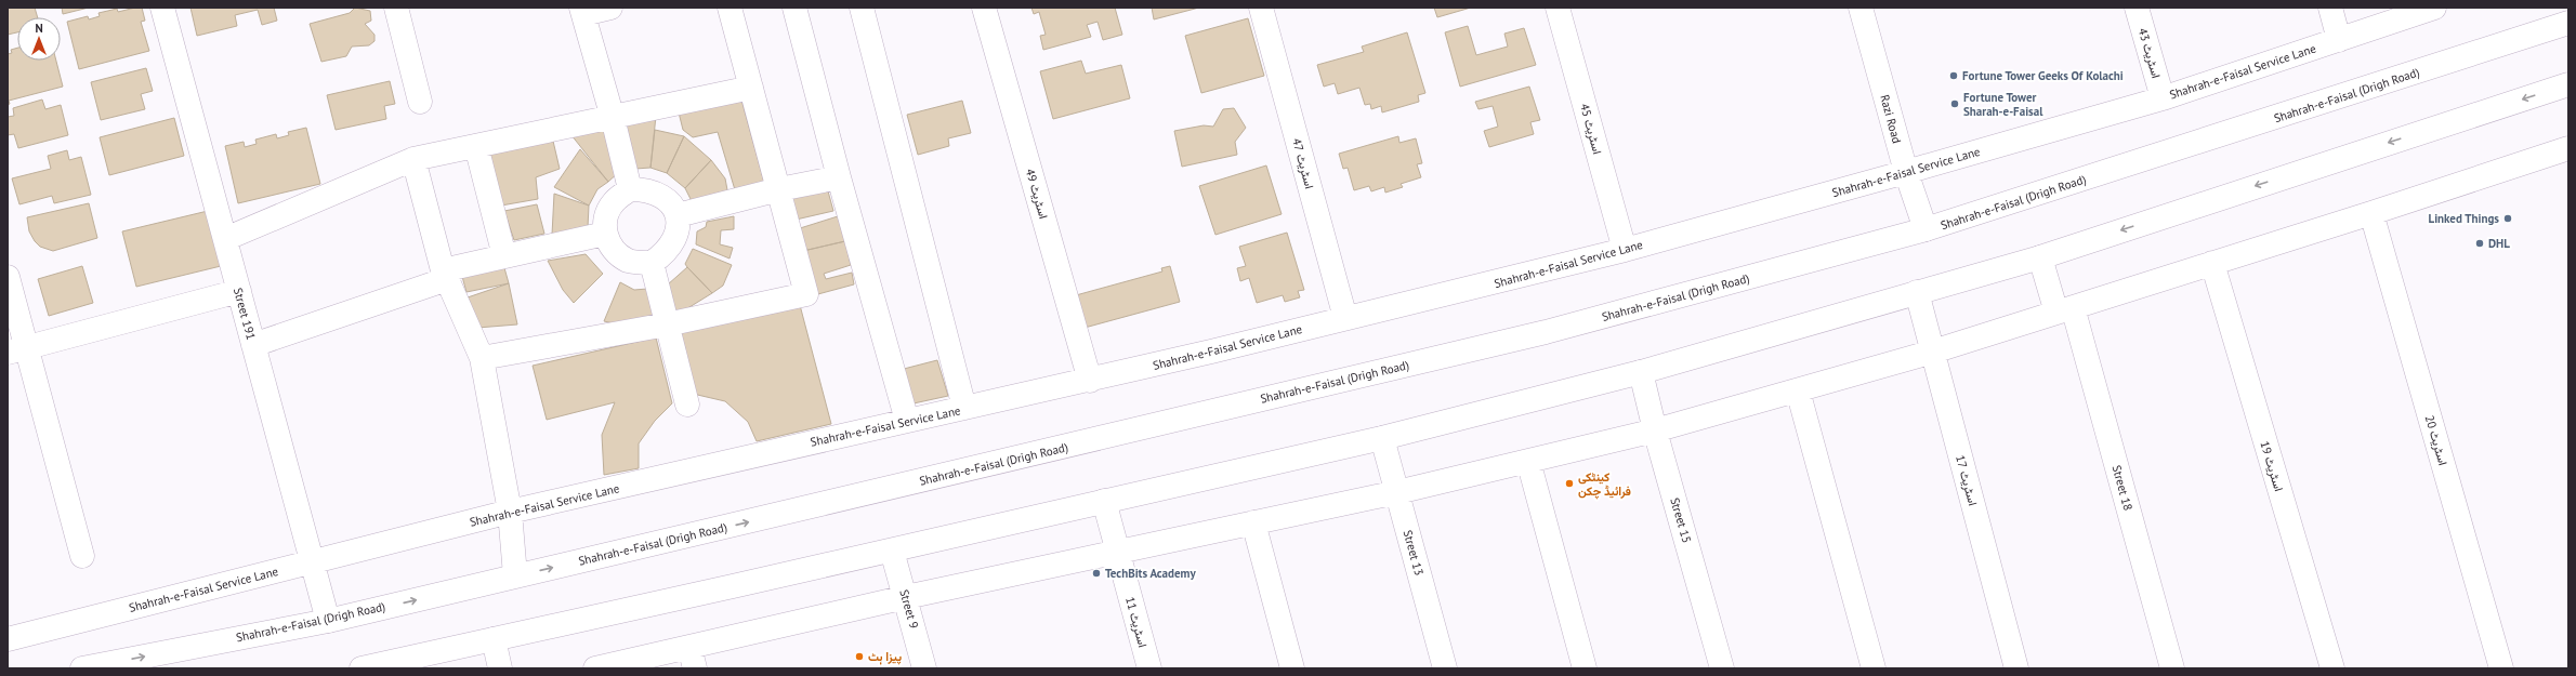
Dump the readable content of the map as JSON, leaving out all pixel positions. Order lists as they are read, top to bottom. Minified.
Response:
{"streets":{"main road":["اسٹریٹ 43","Shahrah-e-Faisal Service Lane","Shahrah-e-Faisal (Drigh Road)","Razi Road","اسٹریٹ 45","اسٹریٹ 47","اسٹریٹ 49","Street 191","اسٹریٹ 20","اسٹریٹ 19","اسٹریٹ 17","Street 18","Street 15","Street 13","Street 9","اسٹریٹ 11"]},"crossings":[["اسٹریٹ 43","Shahrah-e-Faisal Service Lane"],["Shahrah-e-Faisal Service Lane","Razi Road"],["Shahrah-e-Faisal Service Lane","اسٹریٹ 45"],["Shahrah-e-Faisal Service Lane","اسٹریٹ 47"],["Shahrah-e-Faisal Service Lane","اسٹریٹ 49"],["Shahrah-e-Faisal Service Lane","Street 191"],["Shahrah-e-Faisal (Drigh Road)","Razi Road"],["Shahrah-e-Faisal (Drigh Road)","Street 191"]],"places":["Fortune Tower Geeks Of Kolachi","Fortune Tower Sharah-e-Faisal","Linked Things","DHL","کینٹکی فرائیڈ چکن","TechBits Academy","پیزا ہٹ"],"north":"top"}
